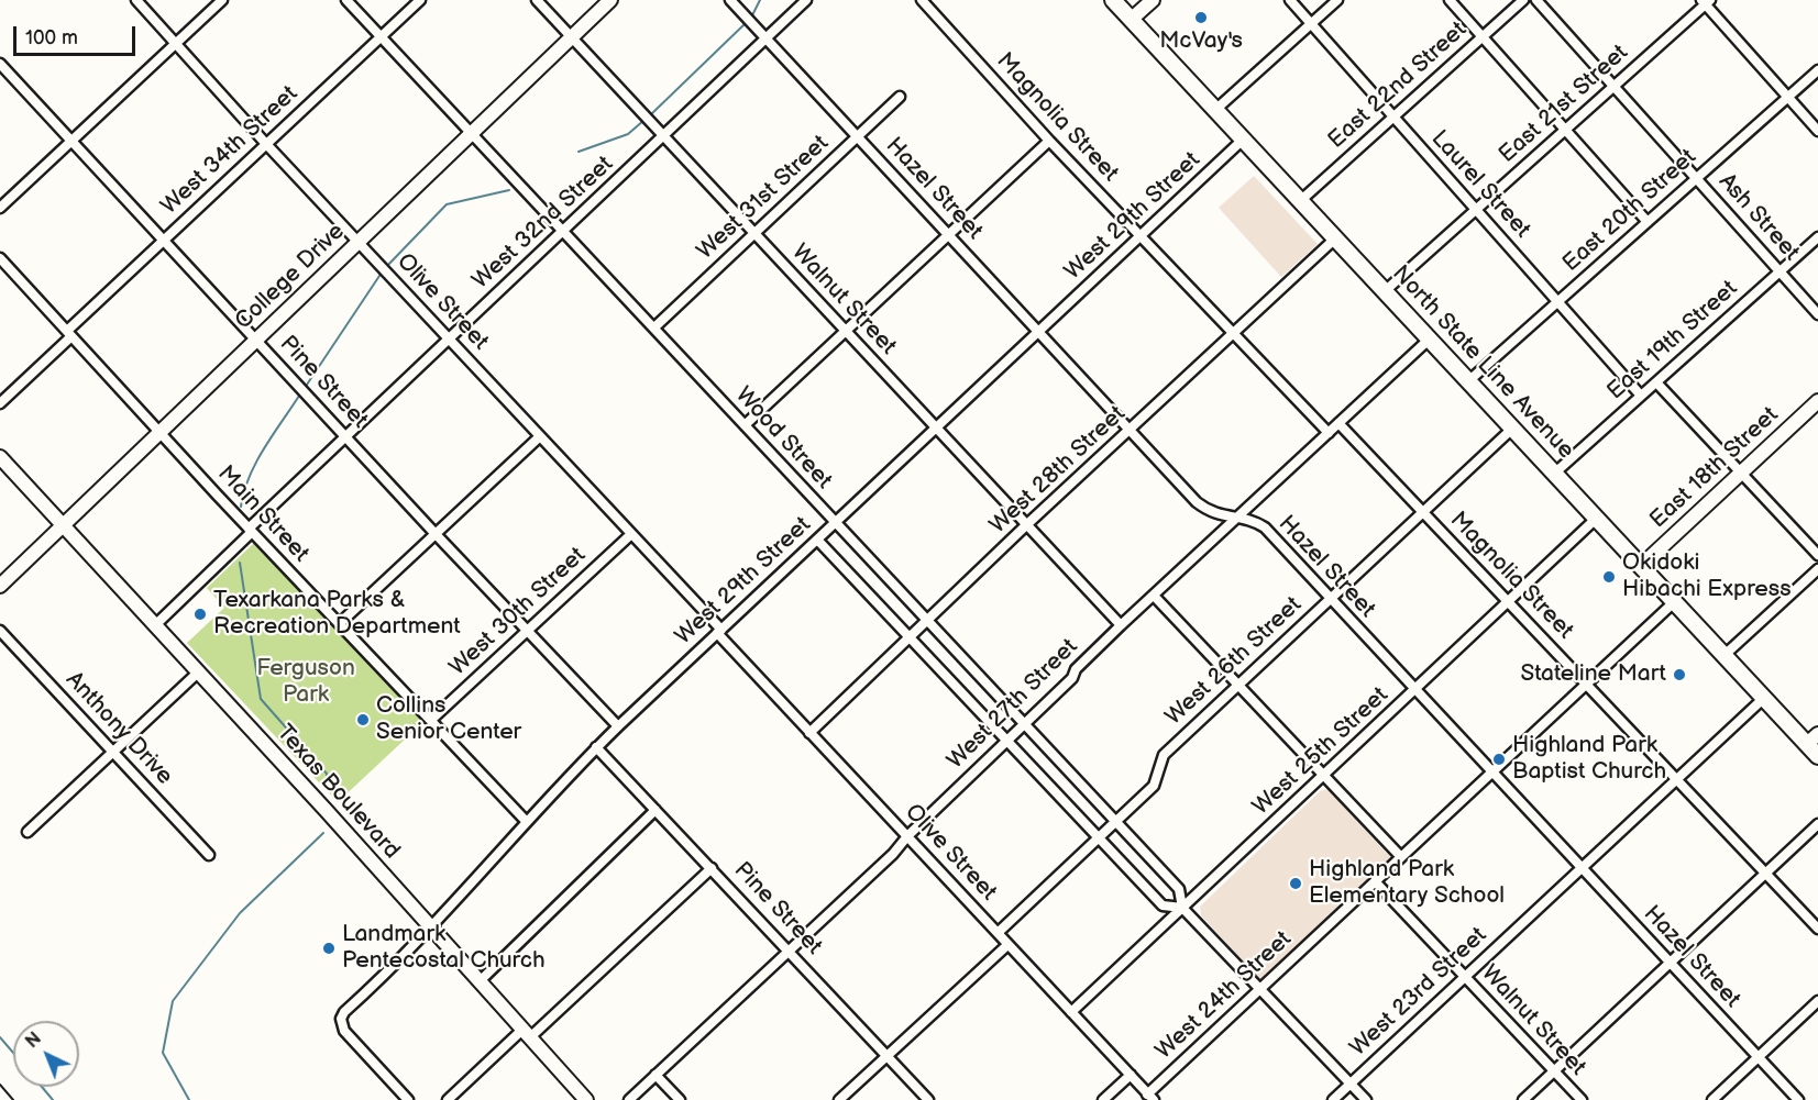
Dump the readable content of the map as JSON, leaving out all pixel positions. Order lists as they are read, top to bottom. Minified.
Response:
{"streets":{"main road":["North State Line Avenue"],"street":["East 22nd Street","East 21st Street","Magnolia Street","West 34th Street","Laurel Street","Hazel Street","West 31st Street","East 20th Street","West 29th Street","Ash Street","West 32nd Street","College Drive","Walnut Street","Olive Street","East 19th Street","Pine Street","Wood Street","East 18th Street","West 28th Street","Main Street","West 30th Street","West 26th Street","West 27th Street","Anthony Drive","West 25th Street","Texas Boulevard","West 23rd Street","West 24th Street"]},"crossings":[["East 22nd Street","Laurel Street"],["East 22nd Street","North State Line Avenue"],["East 21st Street","Laurel Street"],["East 21st Street","Ash Street"],["East 21st Street","North State Line Avenue"],["Magnolia Street","West 29th Street"],["Magnolia Street","West 28th Street"],["Magnolia Street","West 26th Street"],["Magnolia Street","West 27th Street"],["Magnolia Street","West 25th Street"],["Magnolia Street","West 23rd Street"],["Magnolia Street","West 24th Street"],["West 34th Street","Olive Street"],["West 34th Street","Pine Street"],["West 34th Street","Wood Street"],["West 34th Street","Main Street"],["Laurel Street","East 20th Street"],["Laurel Street","East 19th Street"],["Hazel Street","West 31st Street"],["Hazel Street","West 29th Street"],["Hazel Street","West 32nd Street"],["Hazel Street","West 28th Street"],["Hazel Street","West 26th Street"],["Hazel Street","West 27th Street"],["Hazel Street","West 25th Street"],["Hazel Street","West 23rd Street"],["Hazel Street","West 24th Street"],["West 31st Street","Walnut Street"],["West 31st Street","Wood Street"],["East 20th Street","Ash Street"],["East 20th Street","North State Line Avenue"],["West 29th Street","Walnut Street"],["West 29th Street","Olive Street"],["West 29th Street","North State Line Avenue"],["West 29th Street","Pine Street"],["West 29th Street","Wood Street"],["West 29th Street","Main Street"],["West 29th Street","Texas Boulevard"],["Ash Street","East 19th Street"],["West 32nd Street","Walnut Street"],["West 32nd Street","Olive Street"],["West 32nd Street","Pine Street"],["West 32nd Street","Wood Street"],["West 32nd Street","Main Street"],["West 32nd Street","Texas Boulevard"],["College Drive","Walnut Street"],["College Drive","Olive Street"],["College Drive","Pine Street"],["College Drive","Wood Street"],["College Drive","Main Street"],["College Drive","Texas Boulevard"],["Walnut Street","West 28th Street"],["Walnut Street","West 27th Street"],["Walnut Street","West 23rd Street"],["Walnut Street","West 24th Street"],["Olive Street","West 28th Street"],["Olive Street","West 30th Street"],["Olive Street","West 26th Street"],["Olive Street","West 27th Street"],["Olive Street","West 25th Street"],["Olive Street","West 24th Street"],["East 19th Street","North State Line Avenue"],["North State Line Avenue","East 18th Street"],["North State Line Avenue","West 28th Street"],["North State Line Avenue","West 26th Street"],["North State Line Avenue","West 27th Street"],["North State Line Avenue","West 25th Street"],["North State Line Avenue","West 23rd Street"],["North State Line Avenue","West 24th Street"],["Pine Street","West 30th Street"],["Pine Street","West 27th Street"],["Wood Street","West 28th Street"],["Wood Street","West 26th Street"],["Wood Street","West 27th Street"],["Wood Street","West 25th Street"],["Wood Street","West 23rd Street"],["Wood Street","West 24th Street"],["Main Street","West 30th Street"]],"parks":["Ferguson Park"],"places":["McVay's","Okidoki Hibachi Express","Texarkana Parks & Recreation Department","Stateline Mart","Collins Senior Center","Highland Park Baptist Church","Highland Park Elementary School","Landmark Pentecostal Church"],"scale_bar":"100 m","north":"top left"}
